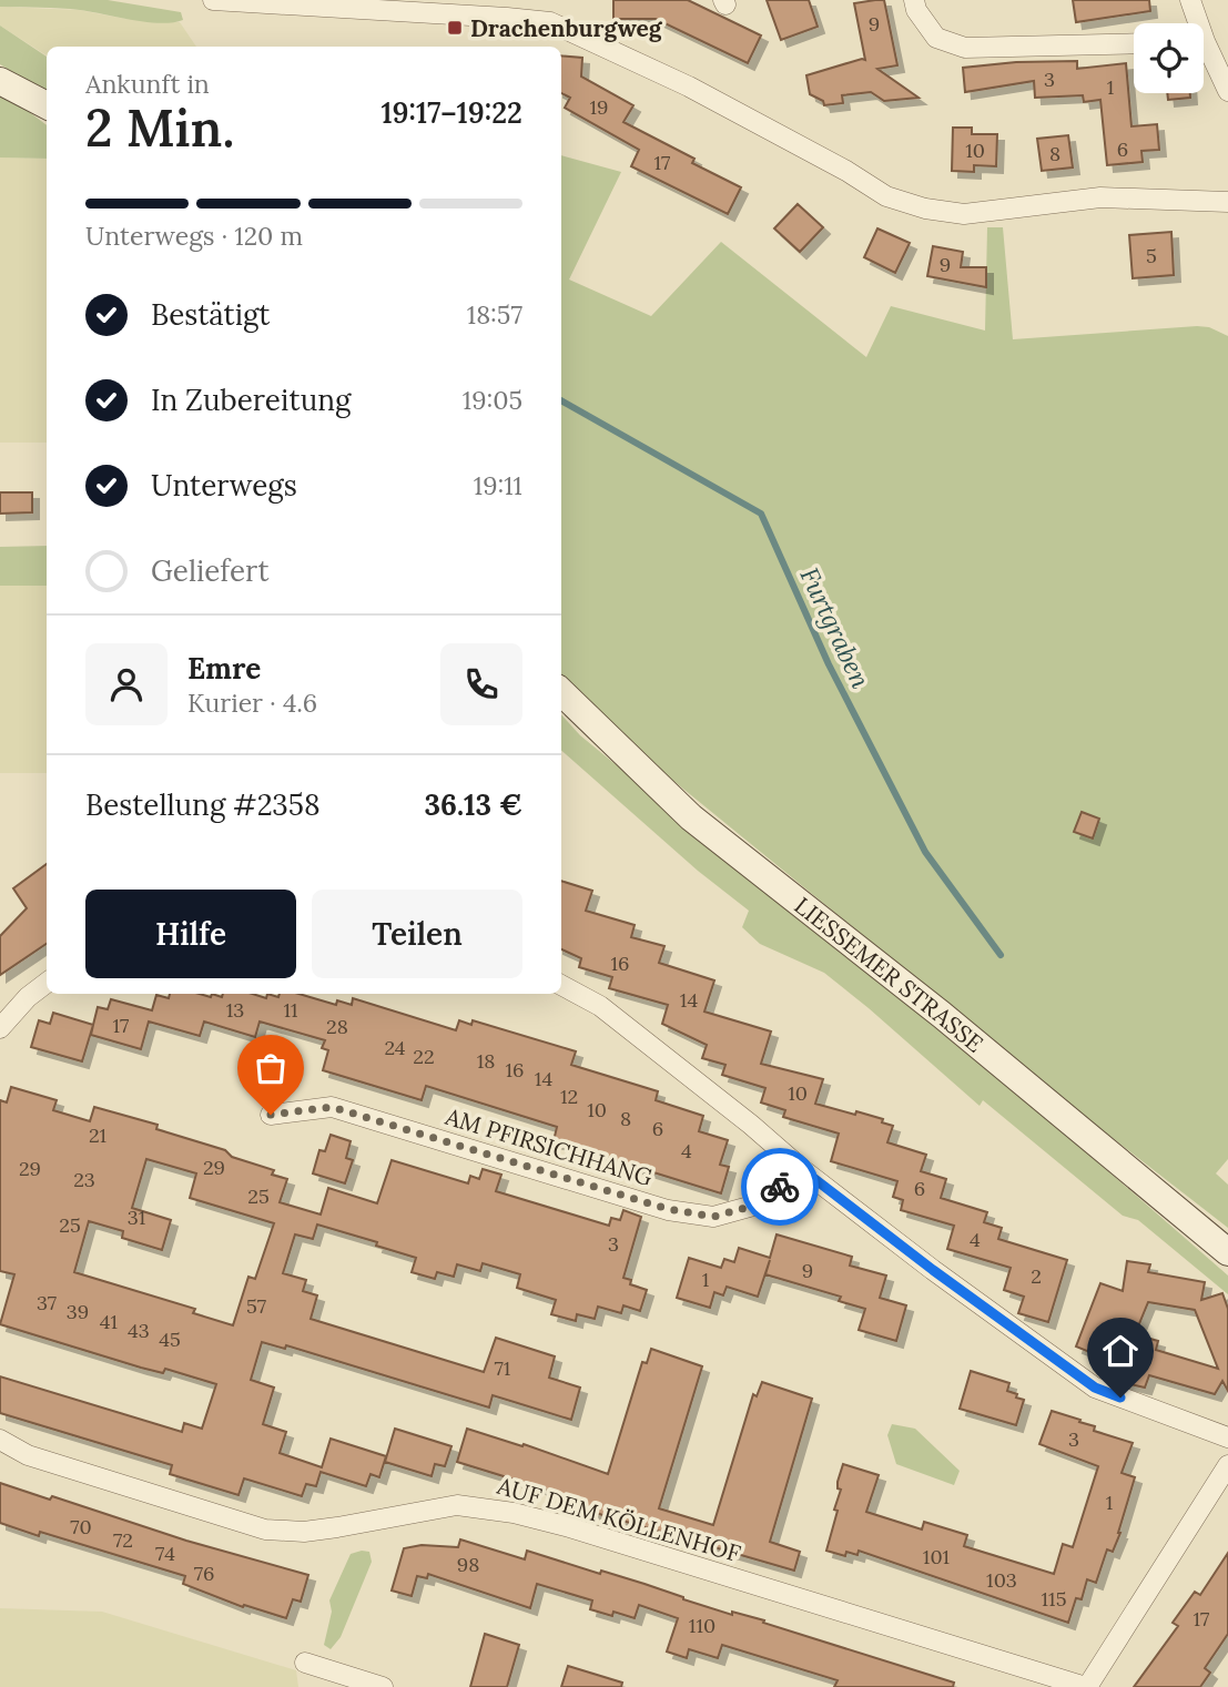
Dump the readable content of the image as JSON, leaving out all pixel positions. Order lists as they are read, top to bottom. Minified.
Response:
{"streets":{"street":["LIESSEMER STRASSE","AM PFIRSICHHANG","AUF DEM KÖLLENHOF"]},"water":["Furtgraben"],"places":{"transit":["Drachenburgweg"]},"house_numbers":["9","3","1","19","6","10","8","17","5","9","16","14","13","11","17","28","24","22","18","16","14","10","12","10","8","6","21","4","29","29","23","6","25","31","25","4","3","9","2","1","37","57","39","41","43","45","71","3","1","70","72","74","101","98","76","103","115","17","110"],"page":{"heading":["2 Min.","Ankunft in","19:17–19:22"],"panel":["Emre","Kurier · 4.6","Bestellung #2358","36.13 €"],"bar":"Unterwegs · 120 m","list":[["Bestätigt","18:57"],["In Zubereitung","19:05"],["Unterwegs","19:11"],"Geliefert"],"buttons":["Hilfe","Teilen"]}}
